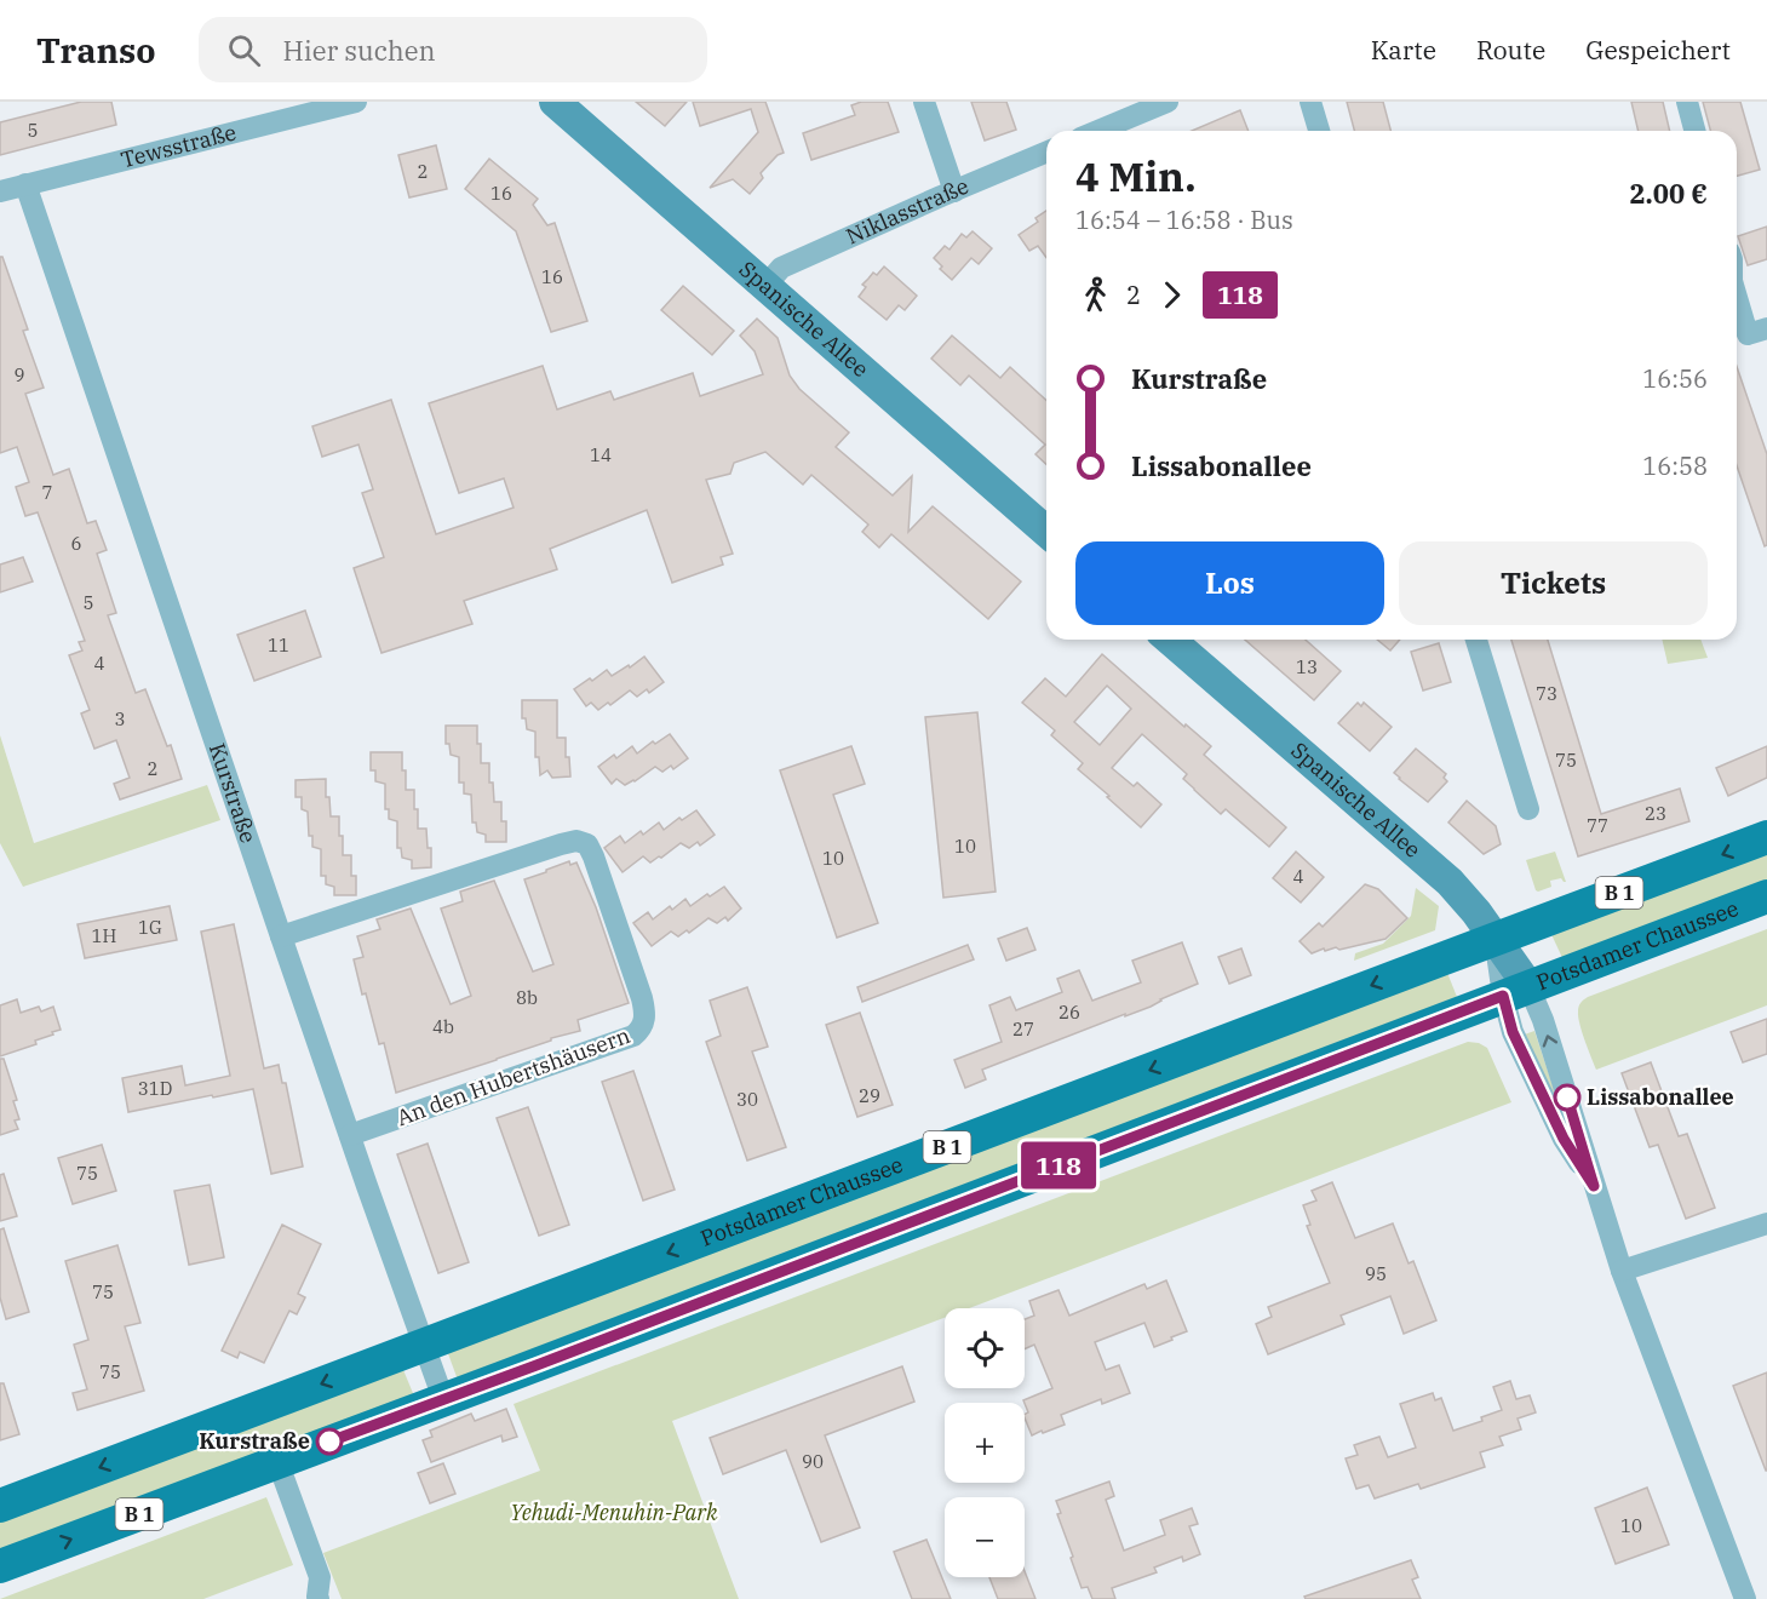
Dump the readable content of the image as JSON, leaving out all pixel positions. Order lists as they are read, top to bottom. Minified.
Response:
{"streets":{"main road":["Spanische Allee","B 1","Potsdamer Chaussee"],"street":["Tewsstraße","Niklasstraße","Kurstraße","An den Hubertshäusern"]},"crossings":[["Tewsstraße","Kurstraße"],["Niklasstraße","Spanische Allee"],["Spanische Allee","Potsdamer Chaussee"],["Kurstraße","Potsdamer Chaussee"],["Kurstraße","An den Hubertshäusern"]],"parks":["Yehudi-Menuhin-Park"],"places":["Lissabonallee","Kurstraße"],"lines":["bus line 118"],"house_numbers":["5","2","16","16","9","14","7","6","5","11","4","13","73","3","75","2","23","77","10","10","4","1G","1H","8b","26","4b","27","31D","29","30","75","95","75","75","90","10"],"page":{"header":"Transo","search":"Hier suchen","nav":["Karte","Route","Gespeichert"],"on_map":"118","heading":["4 Min.","16:54 – 16:58 · Bus","2.00 €"],"legs":["2","118"],"list":[{"name":"Kurstraße","value":"16:56"},{"name":"Lissabonallee","value":"16:58"}],"buttons":["Los","Tickets"],"map_buttons":["+","−"]}}
